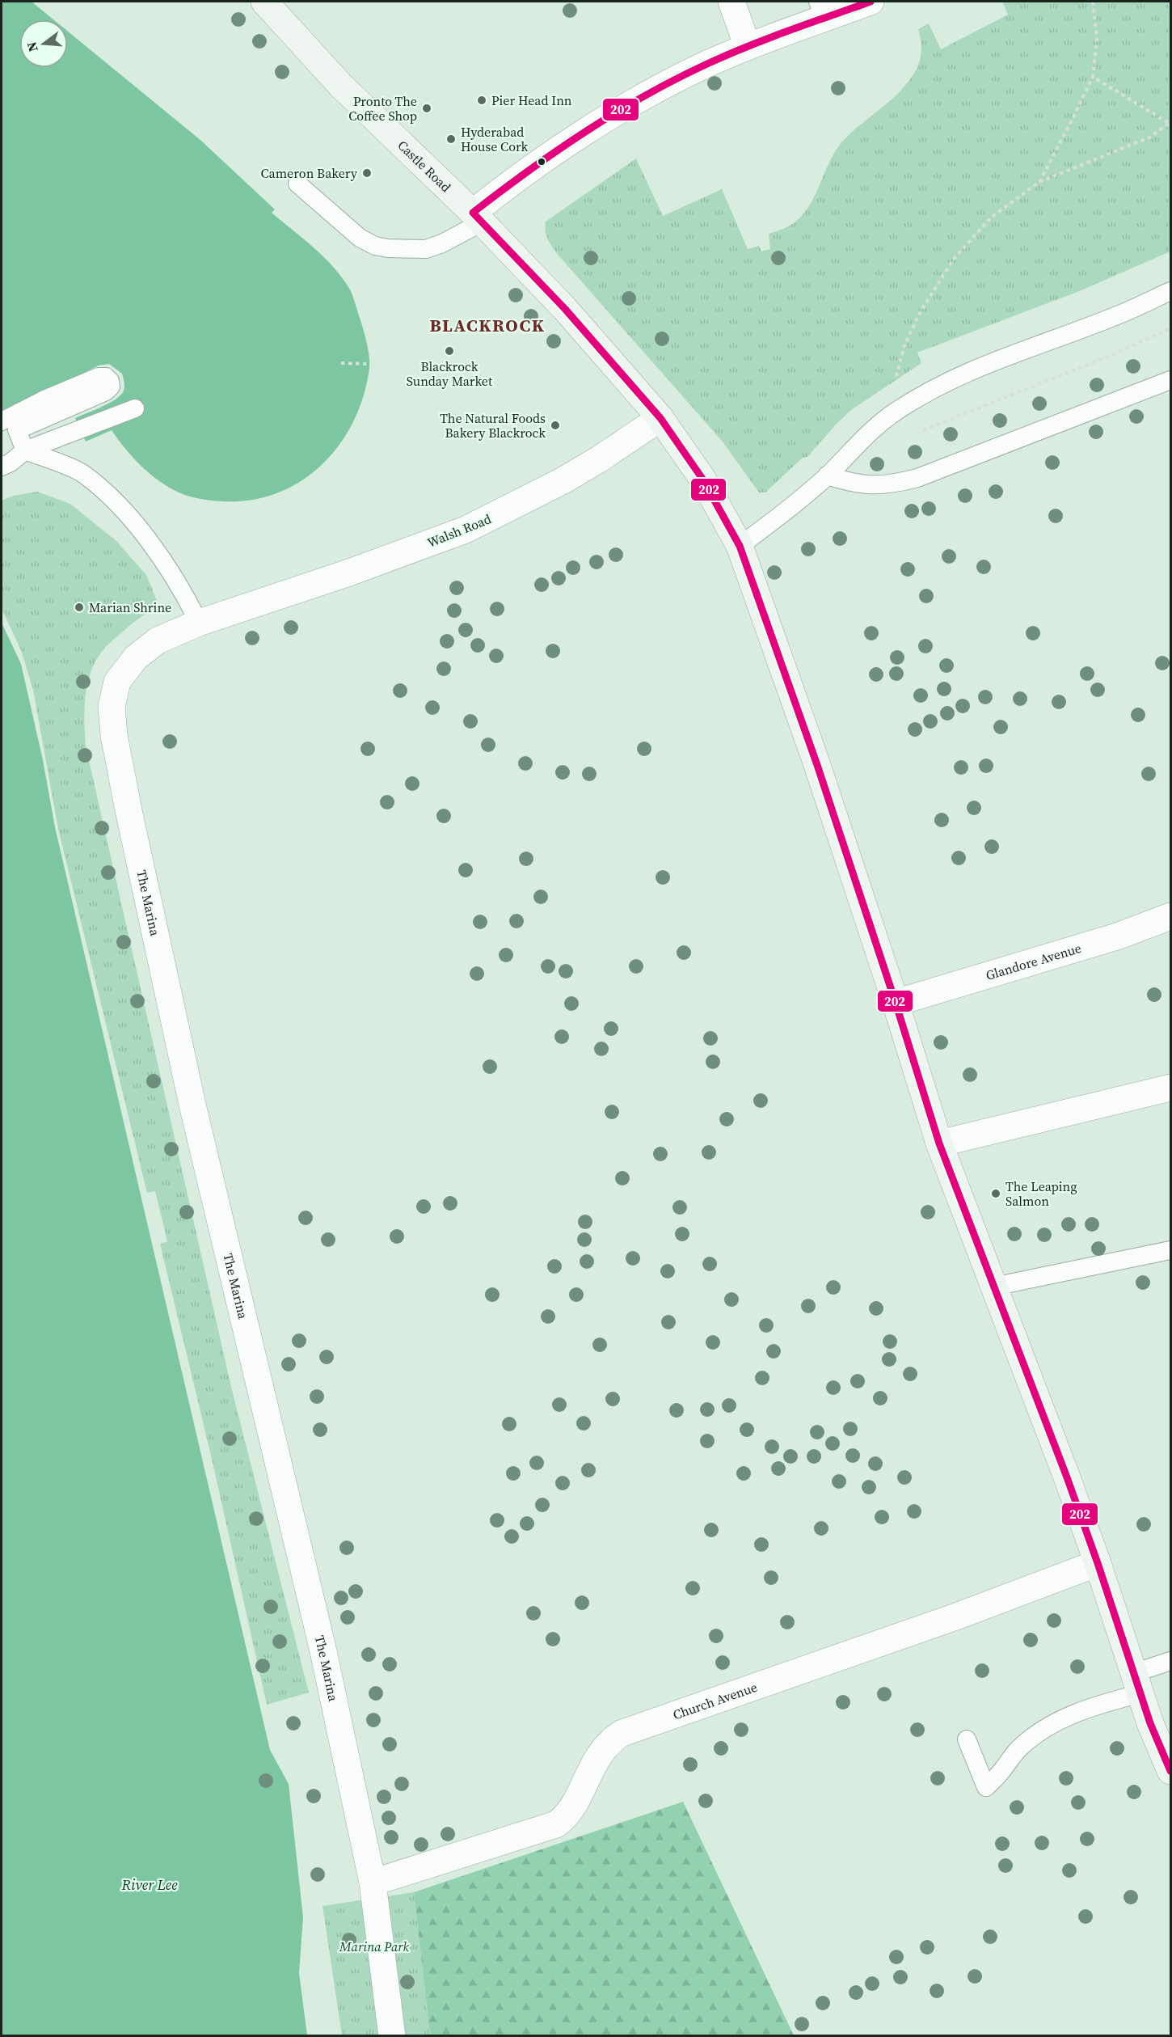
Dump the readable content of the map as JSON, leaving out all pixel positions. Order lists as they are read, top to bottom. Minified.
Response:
{"streets":{"main road":["Castle Road"],"street":["Walsh Road","The Marina","Glandore Avenue","Church Avenue"]},"crossings":[["Castle Road","Walsh Road"],["Castle Road","Glandore Avenue"],["Castle Road","Church Avenue"],["Walsh Road","The Marina"],["The Marina","Church Avenue"]],"districts":["BLACKROCK"],"water":["River Lee"],"parks":["Marina Park"],"places":["Pier Head Inn","Pronto The Coffee Shop","Hyderabad House Cork","Cameron Bakery","Blackrock Sunday Market","The Natural Foods Bakery Blackrock","Marian Shrine","The Leaping Salmon"],"lines":["transit line 202"],"north":"left"}
